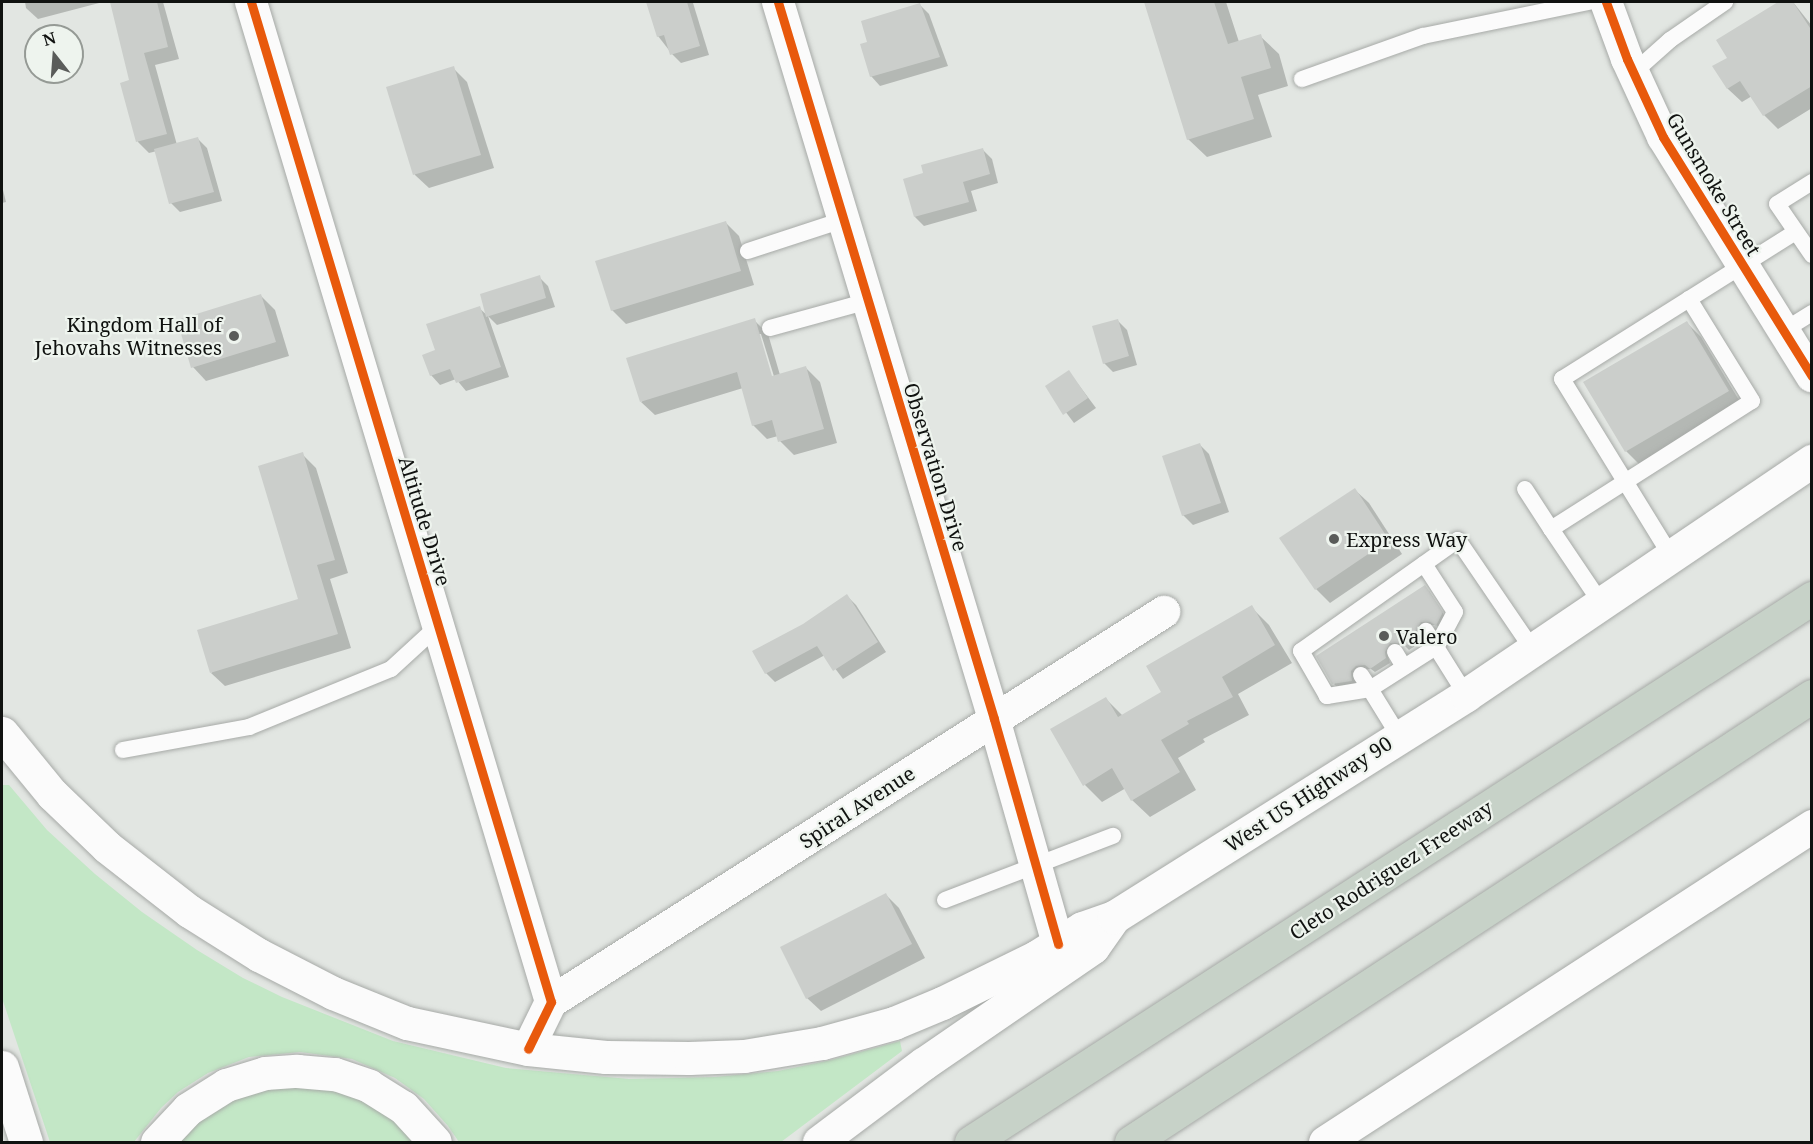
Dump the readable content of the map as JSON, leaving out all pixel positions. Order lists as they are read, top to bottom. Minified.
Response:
{"streets":{"highway":["Cleto Rodriguez Freeway"],"main road":["West US Highway 90"],"street":["Gunsmoke Street","Observation Drive","Altitude Drive","Spiral Avenue"]},"crossings":[["Observation Drive","Spiral Avenue"],["Altitude Drive","Spiral Avenue"]],"places":["Kingdom Hall of Jehovahs Witnesses","Express Way","Valero"],"north":"top"}
